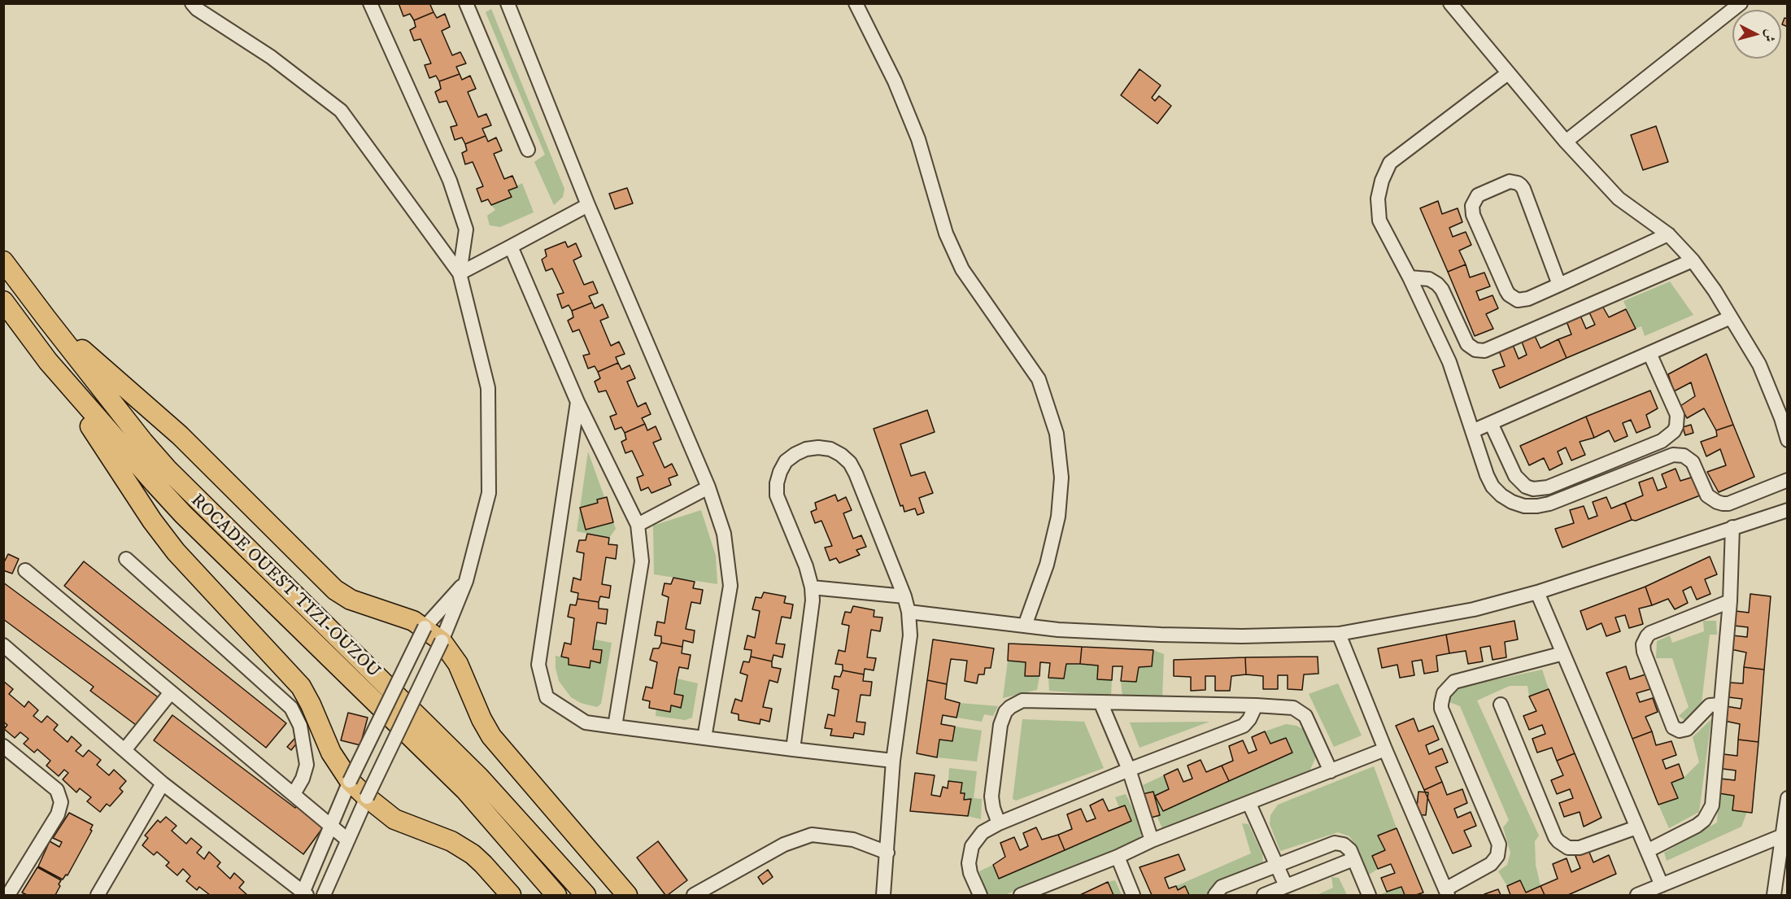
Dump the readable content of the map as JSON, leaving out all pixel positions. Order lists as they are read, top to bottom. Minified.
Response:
{"streets":{"highway":["ROCADE OUEST TIZI-OUZOU"]},"north":"right"}
